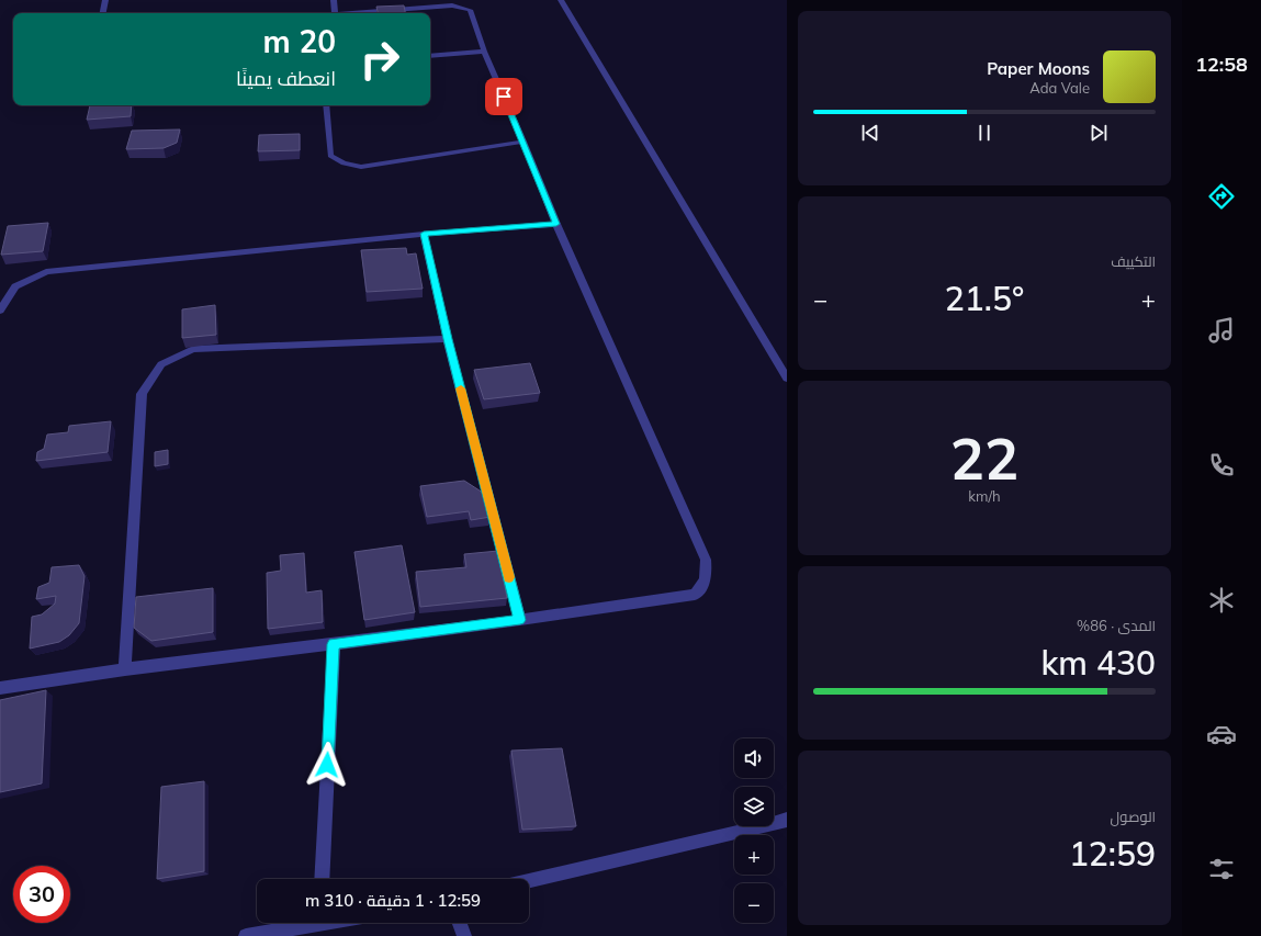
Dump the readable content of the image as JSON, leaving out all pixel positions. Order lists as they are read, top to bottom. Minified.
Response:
{"page":{"tabs":"12:58","turn":["20 m","انعطف يمينًا"],"song":["Paper Moons","Ada Vale"],"tile":["التكييف",["22","km/h"],["المدى · 86%","430 km"],["الوصول","12:59"]],"heat":["−","21.5°","+"],"map_buttons":["+","−"],"limit":"30","trip":"12:59 · 1 دقيقة · 310 m"}}
